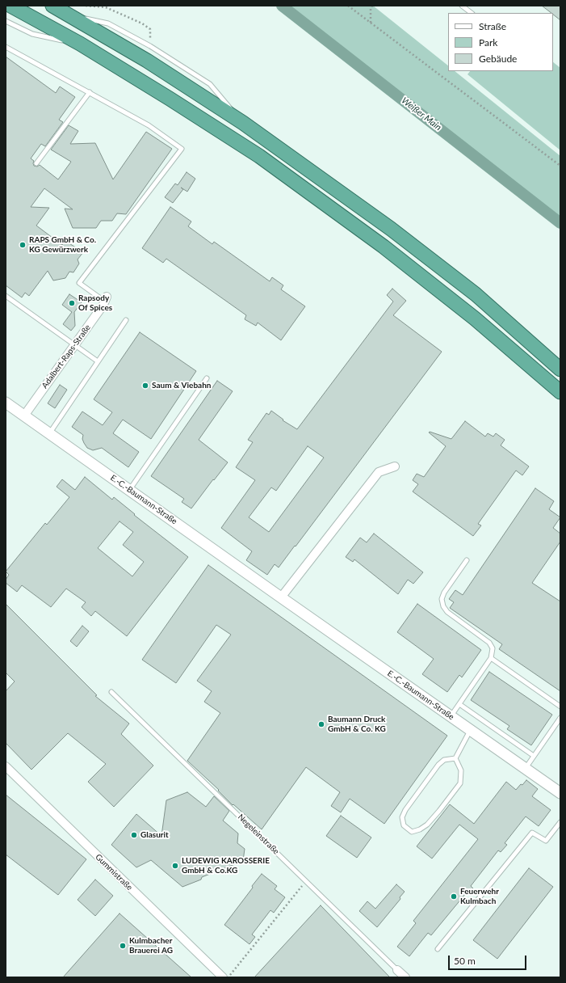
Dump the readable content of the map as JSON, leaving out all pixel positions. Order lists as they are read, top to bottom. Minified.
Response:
{"streets":{"street":["Adalbert-Raps-Straße","E.-C.-Baumann-Straße","Negeleinstraße","Gummistraße"]},"crossings":[["Adalbert-Raps-Straße","E.-C.-Baumann-Straße"]],"water":["Weißer Main"],"places":["RAPS GmbH & Co. KG Gewürzwerk","Rapsody Of Spices","Saum & Viebahn","Baumann Druck GmbH & Co. KG","Glasurit","LUDEWIG KAROSSERIE GmbH & Co.KG","Feuerwehr Kulmbach","Kulmbacher Brauerei AG"],"legend":["Straße","Park","Gebäude"],"scale_bar":"50 m"}
